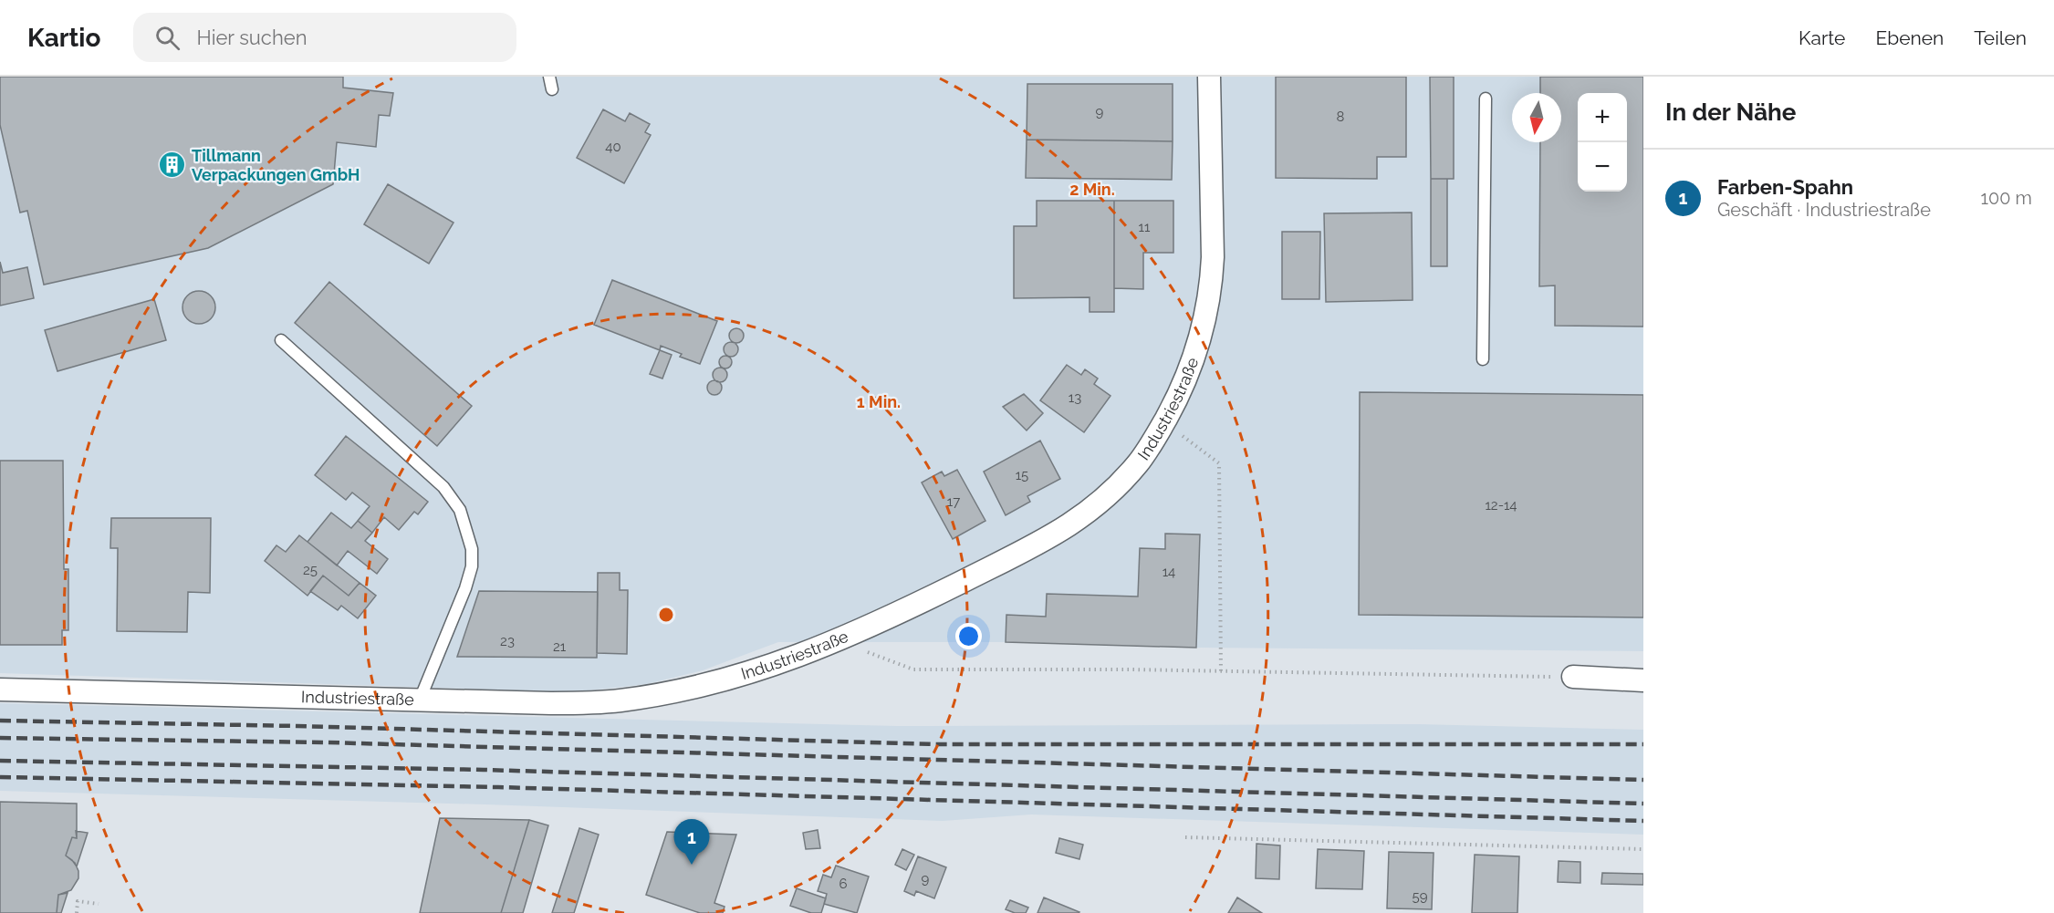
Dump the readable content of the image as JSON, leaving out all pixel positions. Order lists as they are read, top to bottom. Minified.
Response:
{"streets":{"street":["Industriestraße"]},"places":{"building":["Tillmann Verpackungen GmbH"]},"house_numbers":["9","8","40","11","13","15","17","12-14","25","14","23","21","9","6","59"],"north":"bottom","page":{"header":"Kartio","search":"Hier suchen","nav":["Karte","Ebenen","Teilen"],"heading":"In der Nähe","map_buttons":["+","−"],"list":[{"mark":"1","name":"Farben-Spahn","note":"Geschäft · Industriestraße","value":"100 m"}],"pins":"1"},"rings":["2 Min.","1 Min."]}
